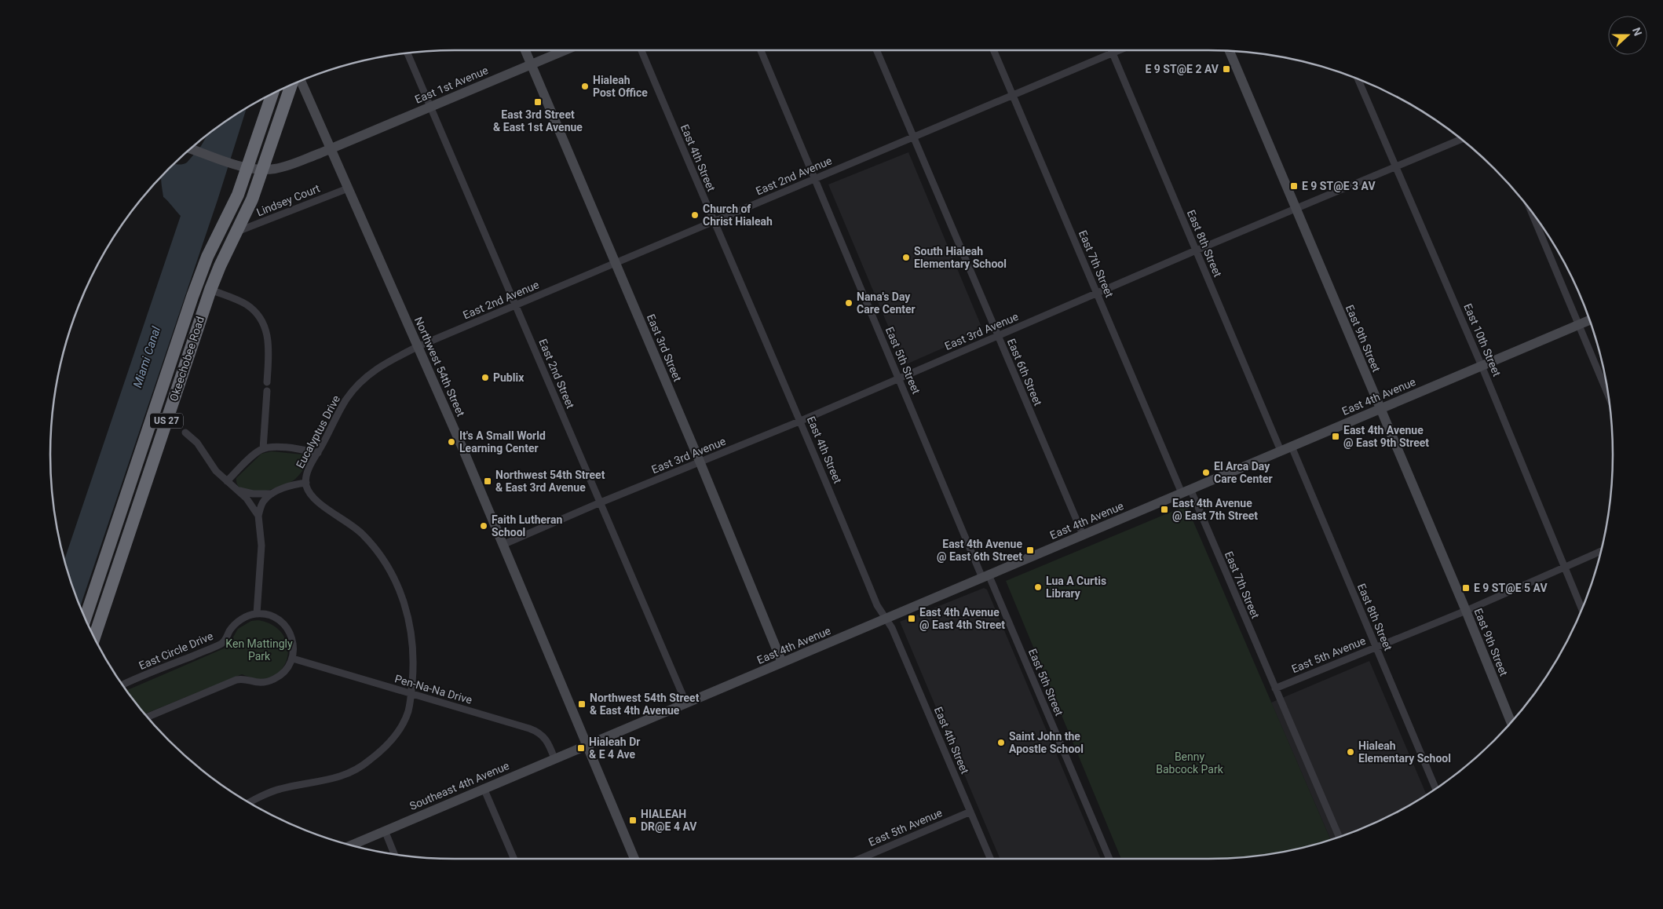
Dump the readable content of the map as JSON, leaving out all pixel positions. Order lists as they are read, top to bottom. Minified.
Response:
{"streets":{"highway":["Okeechobee Road","US 27"],"main road":["East 1st Avenue","East 9th Street","East 3rd Street","Northwest 54th Street","East 4th Avenue","Southeast 4th Avenue"],"street":["East 4th Street","East 2nd Avenue","Lindsey Court","East 8th Street","East 7th Street","East 3rd Avenue","East 10th Street","East 5th Street","East 6th Street","East 2nd Street","Eucalyptus Drive","East Circle Drive","East 5th Avenue","Pen-Na-Na Drive"]},"crossings":[["East 1st Avenue","East 3rd Street"],["East 1st Avenue","Okeechobee Road"],["East 1st Avenue","Northwest 54th Street"],["East 1st Avenue","East 2nd Street"],["East 4th Street","East 2nd Avenue"],["East 4th Street","East 3rd Avenue"],["East 4th Street","East 4th Avenue"],["East 4th Street","East 5th Avenue"],["East 2nd Avenue","East 8th Street"],["East 2nd Avenue","East 7th Street"],["East 2nd Avenue","East 3rd Street"],["East 2nd Avenue","East 5th Street"],["East 2nd Avenue","Northwest 54th Street"],["East 2nd Avenue","East 6th Street"],["East 2nd Avenue","East 2nd Street"],["East 2nd Avenue","Eucalyptus Drive"],["Lindsey Court","Okeechobee Road"],["Lindsey Court","Northwest 54th Street"],["East 8th Street","East 3rd Avenue"],["East 8th Street","East 4th Avenue"],["East 8th Street","East 5th Avenue"],["East 7th Street","East 3rd Avenue"],["East 7th Street","East 4th Avenue"],["East 7th Street","East 5th Avenue"],["East 3rd Avenue","East 9th Street"],["East 3rd Avenue","East 10th Street"],["East 3rd Avenue","East 3rd Street"],["East 3rd Avenue","East 5th Street"],["East 3rd Avenue","Northwest 54th Street"],["East 3rd Avenue","East 6th Street"],["East 3rd Avenue","East 2nd Street"],["East 9th Street","East 4th Avenue"],["East 9th Street","East 5th Avenue"],["East 10th Street","East 4th Avenue"],["East 10th Street","East 5th Avenue"],["East 3rd Street","East 4th Avenue"],["East 5th Street","East 4th Avenue"],["Northwest 54th Street","East 4th Avenue"],["Northwest 54th Street","Eucalyptus Drive"],["Northwest 54th Street","Southeast 4th Avenue"],["East 6th Street","East 4th Avenue"],["East 2nd Street","East 4th Avenue"],["East 4th Avenue","Southeast 4th Avenue"],["Pen-Na-Na Drive","Southeast 4th Avenue"]],"water":["Miami Canal"],"parks":["Ken Mattingly Park","Benny Babcock Park"],"places":{"transit":["E 9 ST@E 2 AV","East 3rd Street & East 1st Avenue","E 9 ST@E 3 AV","East 4th Avenue @ East 9th Street","Northwest 54th Street & East 3rd Avenue","East 4th Avenue @ East 7th Street","East 4th Avenue @ East 6th Street","E 9 ST@E 5 AV","East 4th Avenue @ East 4th Street","Northwest 54th Street & East 4th Avenue","Hialeah Dr & E 4 Ave","HIALEAH DR@E 4 AV"],"other":["Hialeah Post Office","Church of Christ Hialeah","South Hialeah Elementary School","Nana's Day Care Center","Publix","It's A Small World Learning Center","El Arca Day Care Center","Faith Lutheran School","Lua A Curtis Library","Saint John the Apostle School","Hialeah Elementary School"]},"north":"right"}
